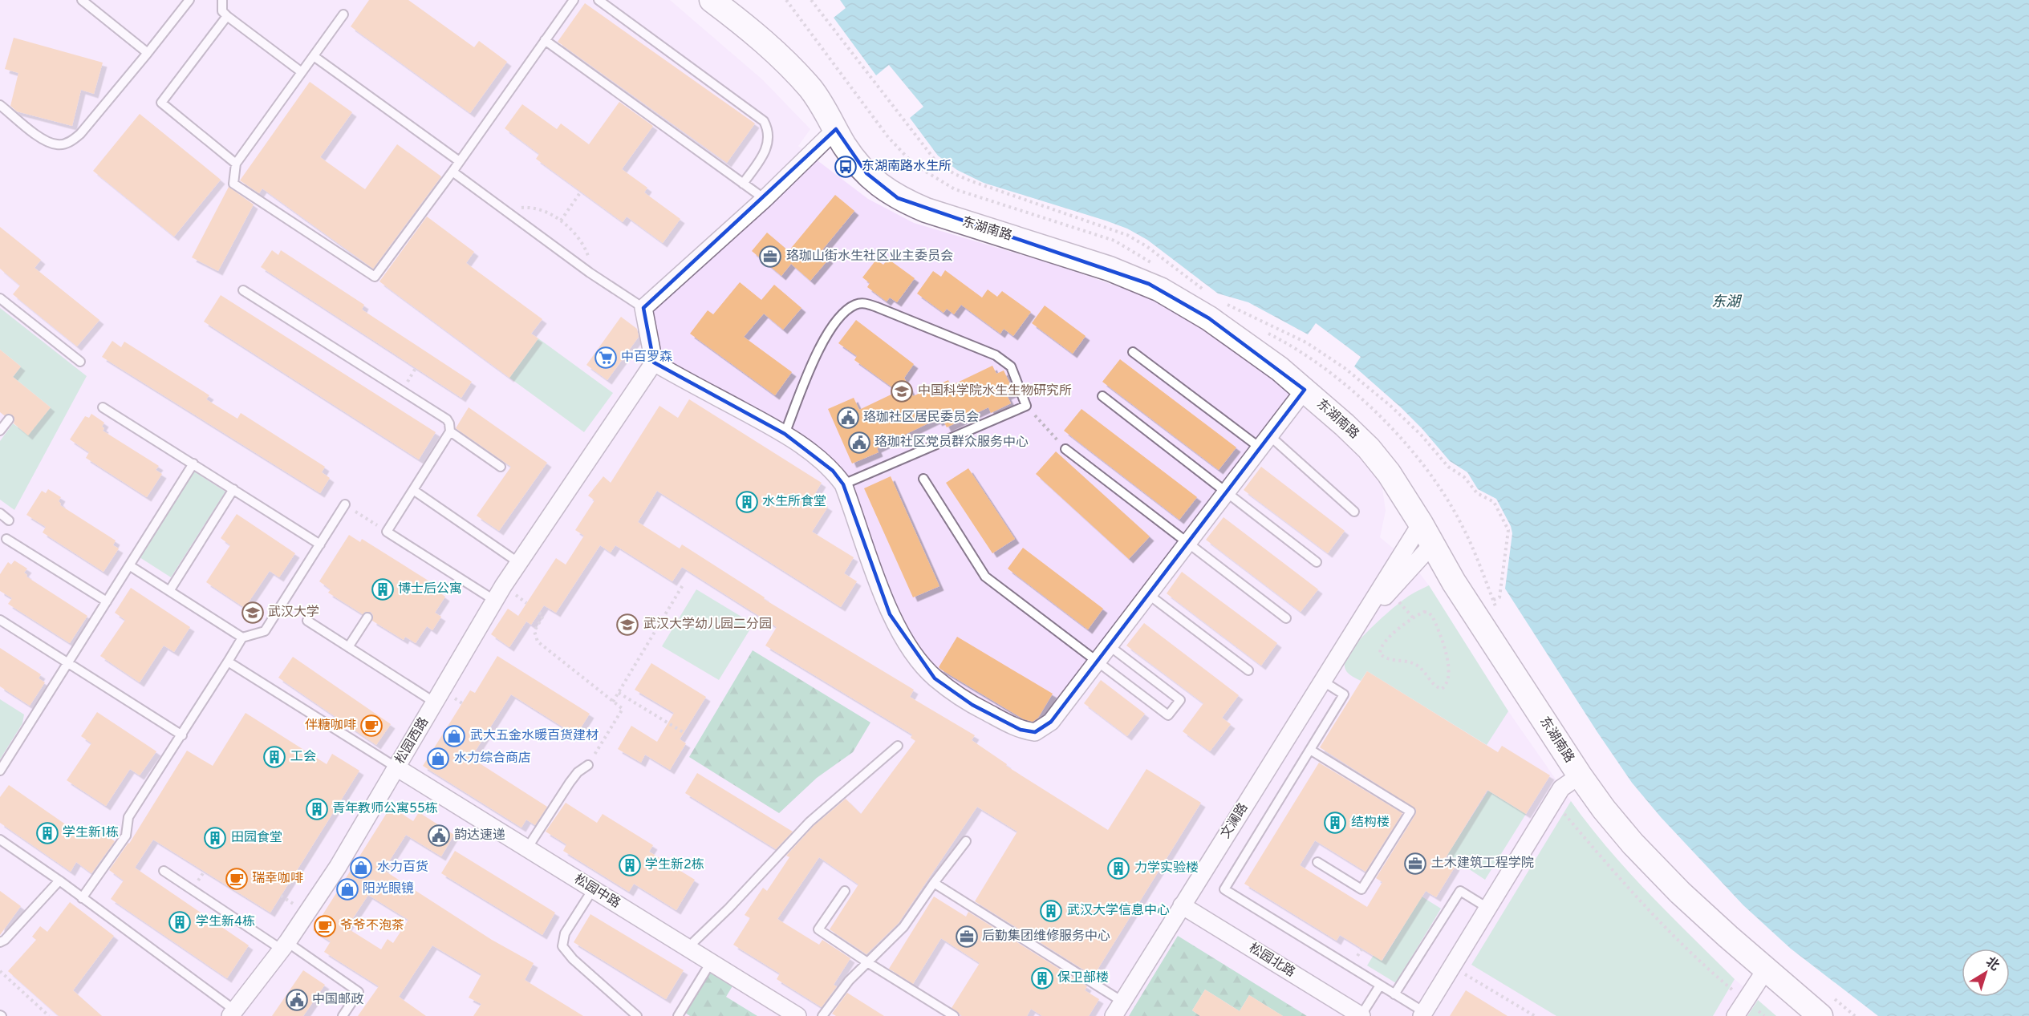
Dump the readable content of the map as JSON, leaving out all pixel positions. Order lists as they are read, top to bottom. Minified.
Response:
{"streets":{"street":["东湖南路","松园西路","文澜路","松园中路","松园北路"]},"crossings":[["东湖南路","文澜路"],["松园西路","松园中路"],["文澜路","松园北路"]],"water":["东湖"],"places":{"bus stop":["东湖南路水生所"],"office":["珞珈山街水生社区业主委员会","土木建筑工程学院","后勤集团维修服务中心"],"supermarket":["中百罗森"],"school or university":["中国科学院水生生物研究所","武汉大学","武汉大学幼儿园二分园"],"public building":["珞珈社区居民委员会","珞珈社区党员群众服务中心","韵达速递","中国邮政"],"building":["水生所食堂","博士后公寓","工会","青年教师公寓55栋","结构楼","学生新1栋","田园食堂","学生新2栋","力学实验楼","武汉大学信息中心","学生新4栋","保卫部楼"],"cafe":["伴糖咖啡","瑞幸咖啡","爷爷不泡茶"],"shop":["武大五金水暖百货建材","水力综合商店","水力百货","阳光眼镜"]},"north":"top right"}
